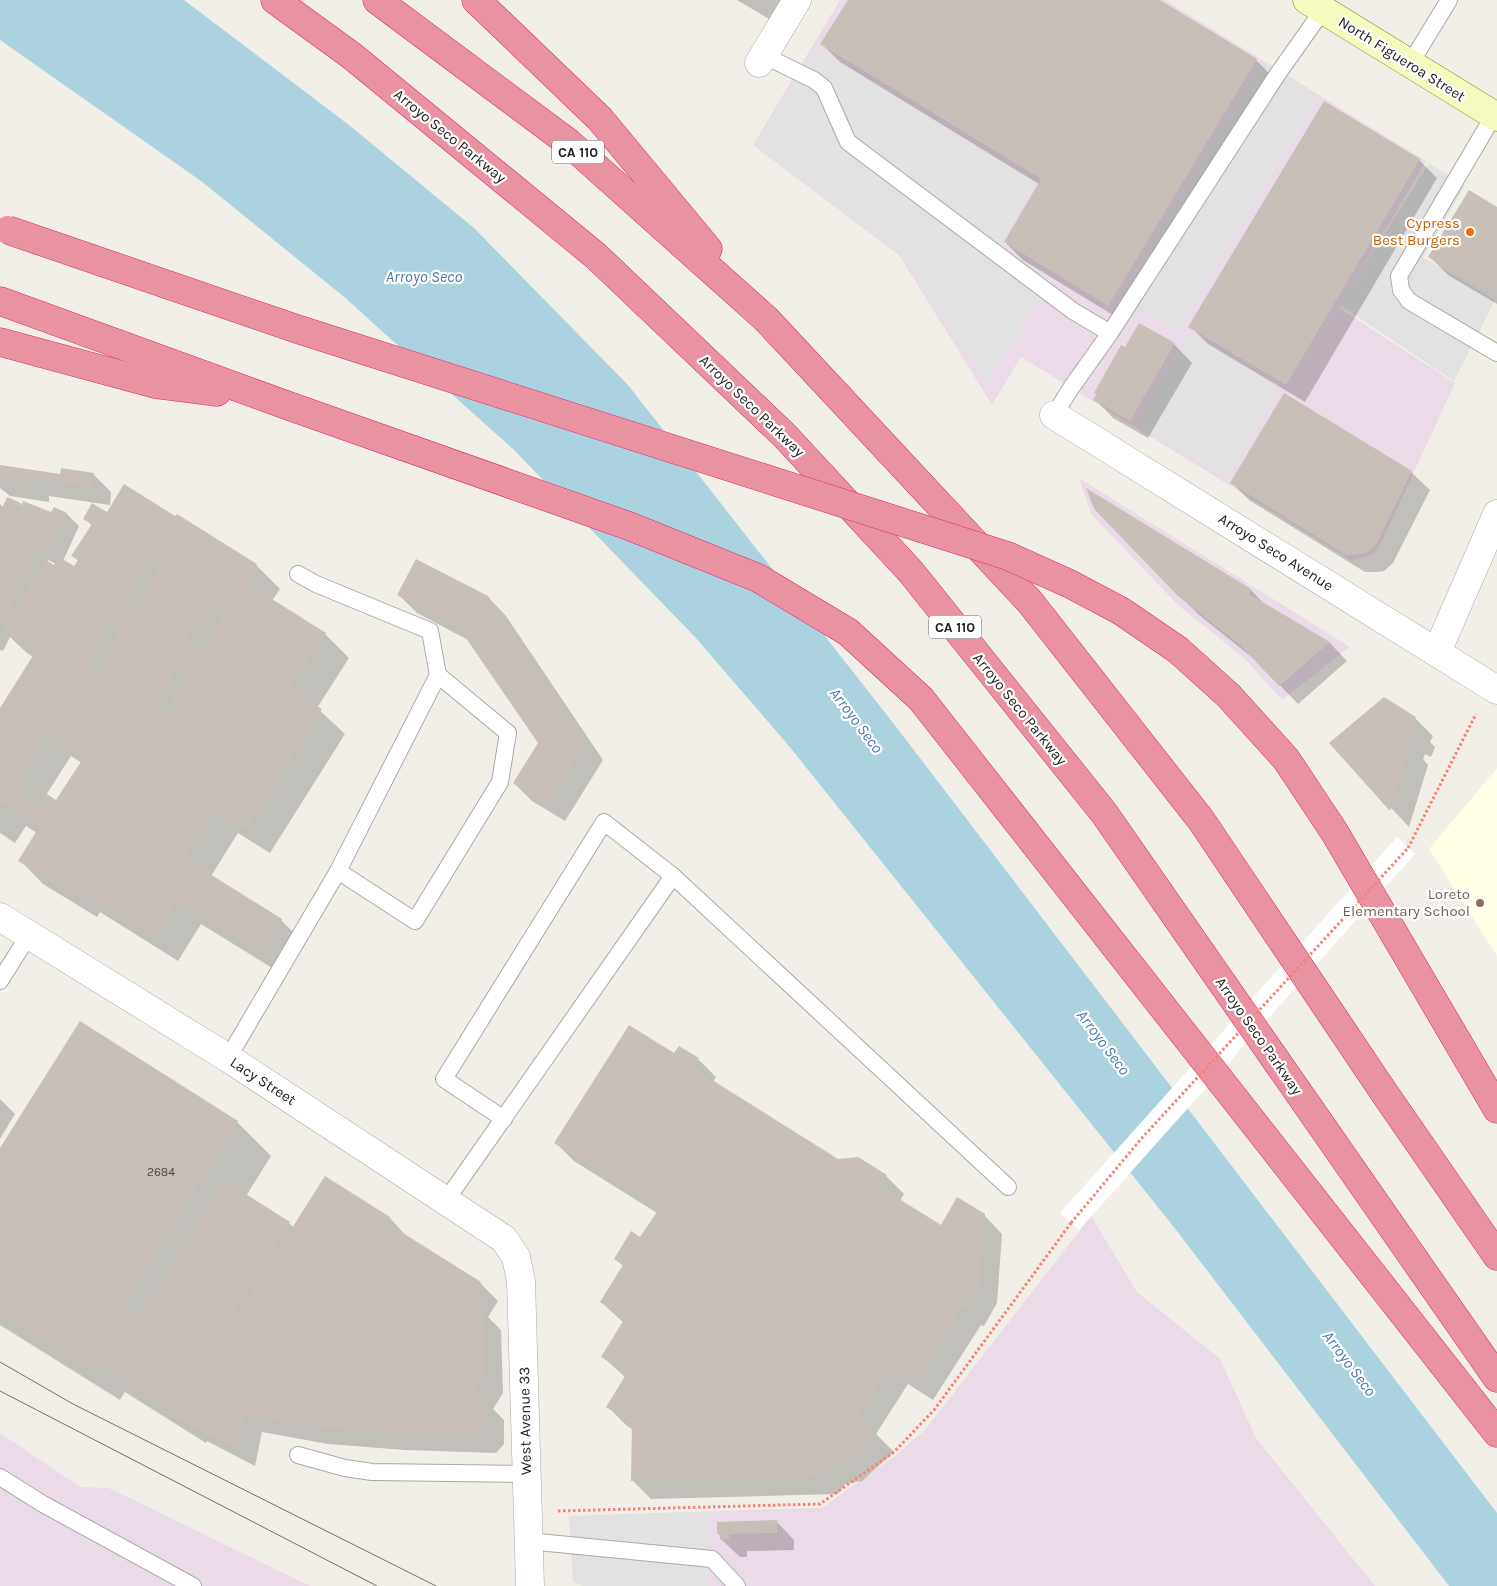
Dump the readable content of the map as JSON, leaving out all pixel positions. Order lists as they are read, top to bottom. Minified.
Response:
{"streets":{"highway":["Arroyo Seco Parkway","CA 110"],"main road":["North Figueroa Street"],"street":["Arroyo Seco Avenue","Lacy Street","West Avenue 33"]},"crossings":[["Lacy Street","West Avenue 33"]],"water":["Arroyo Seco"],"places":["Cypress Best Burgers","Loreto Elementary School"],"house_numbers":["2684"]}
